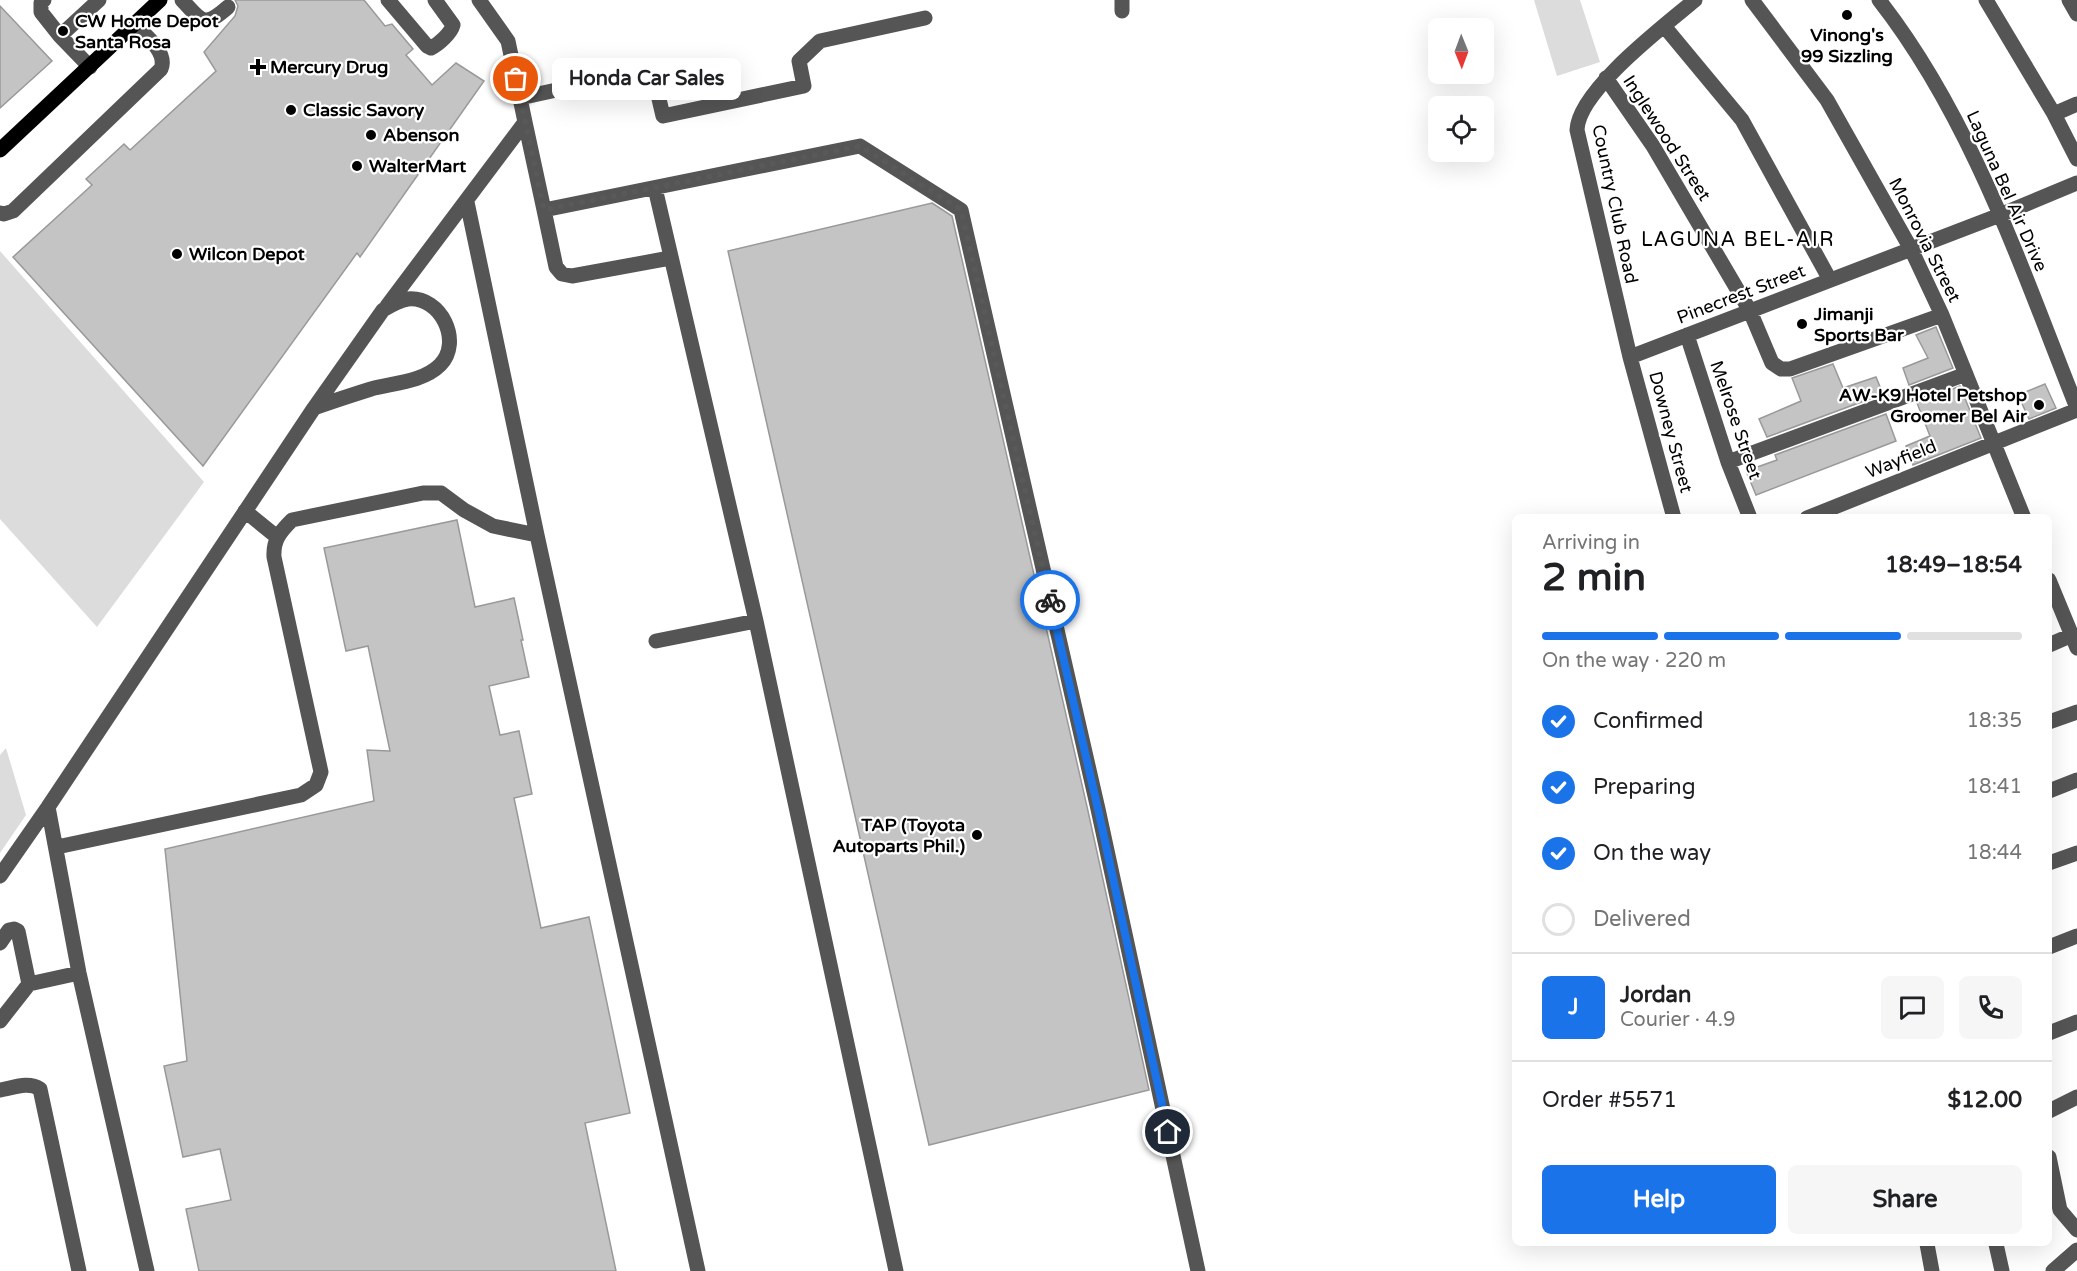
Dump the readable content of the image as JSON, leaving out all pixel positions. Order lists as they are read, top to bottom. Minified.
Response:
{"streets":{"street":["Inglewood Street","Laguna Bel Air Drive","Country Club Road","Monrovia Street","Pinecrest Street","Melrose Street","Downey Street","Wayfield"]},"crossings":[["Inglewood Street","Country Club Road"],["Inglewood Street","Monrovia Street"],["Inglewood Street","Pinecrest Street"],["Laguna Bel Air Drive","Pinecrest Street"],["Laguna Bel Air Drive","Wayfield"],["Country Club Road","Pinecrest Street"],["Country Club Road","Downey Street"],["Monrovia Street","Pinecrest Street"],["Monrovia Street","Wayfield"],["Pinecrest Street","Melrose Street"],["Pinecrest Street","Downey Street"]],"districts":["LAGUNA BEL-AIR"],"places":{"other":["Vinong's 99 Sizzling","CW Home Depot Santa Rosa","Honda Car Sales","Classic Savory","Abenson","WalterMart","Wilcon Depot","Jimanji Sports Bar","AW-K9 Hotel Petshop Groomer Bel Air","TAP (Toyota Autoparts Phil.)"],"health":["Mercury Drug"]},"north":"bottom","page":{"bubble":"Honda Car Sales","heading":["2 min","Arriving in","18:49–18:54"],"panel":["Jordan","Courier · 4.9","Order #5571","$12.00"],"bar":"On the way · 220 m","list":[["Confirmed","18:35"],["Preparing","18:41"],["On the way","18:44"],"Delivered"],"round":"J","buttons":["Help","Share"]}}
